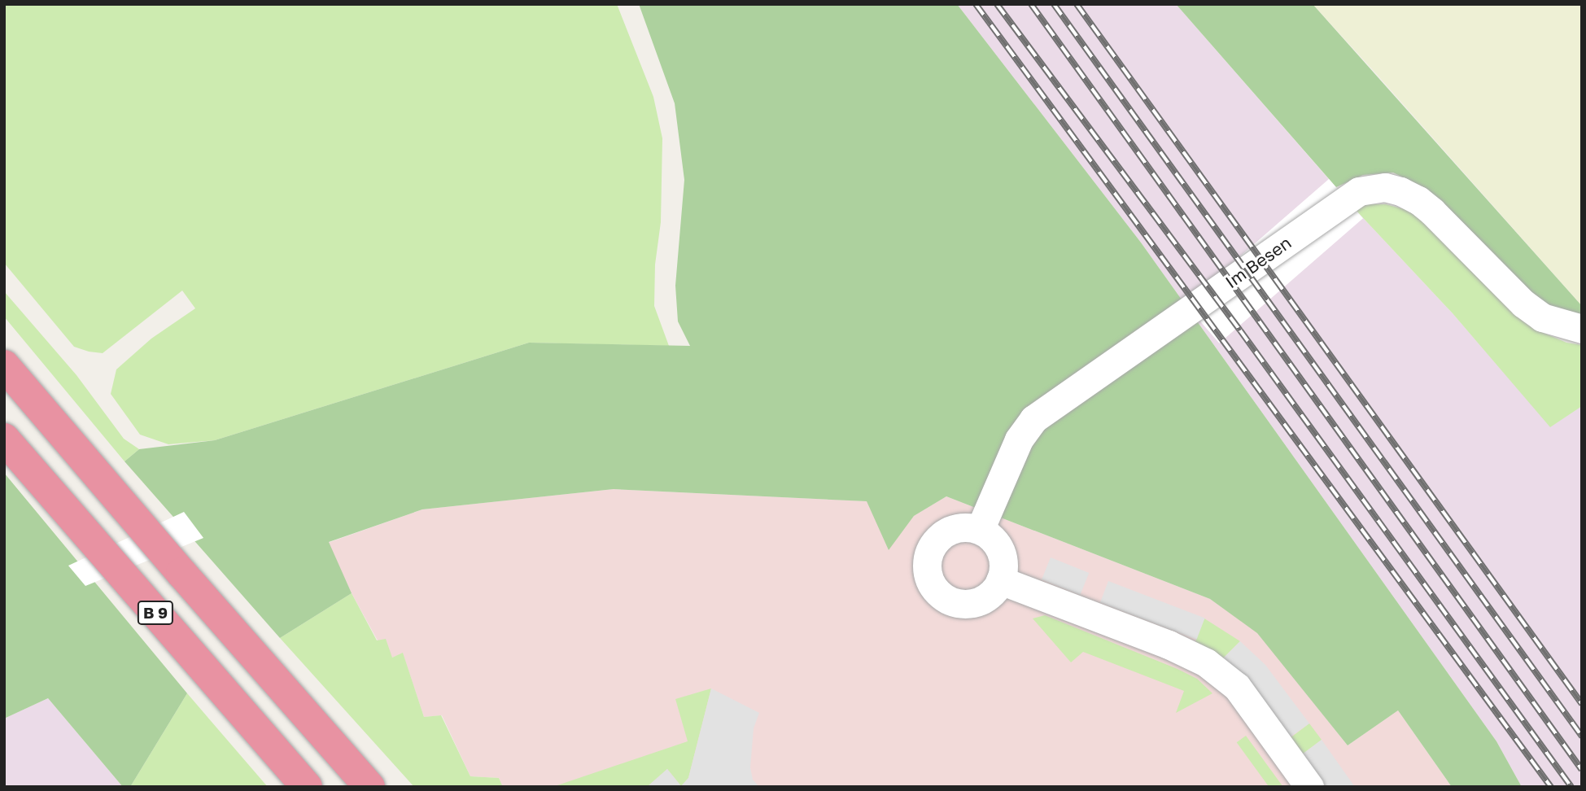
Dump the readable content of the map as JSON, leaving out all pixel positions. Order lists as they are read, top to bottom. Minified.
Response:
{"streets":{"highway":["B 9"],"street":["Im Besen"]}}
